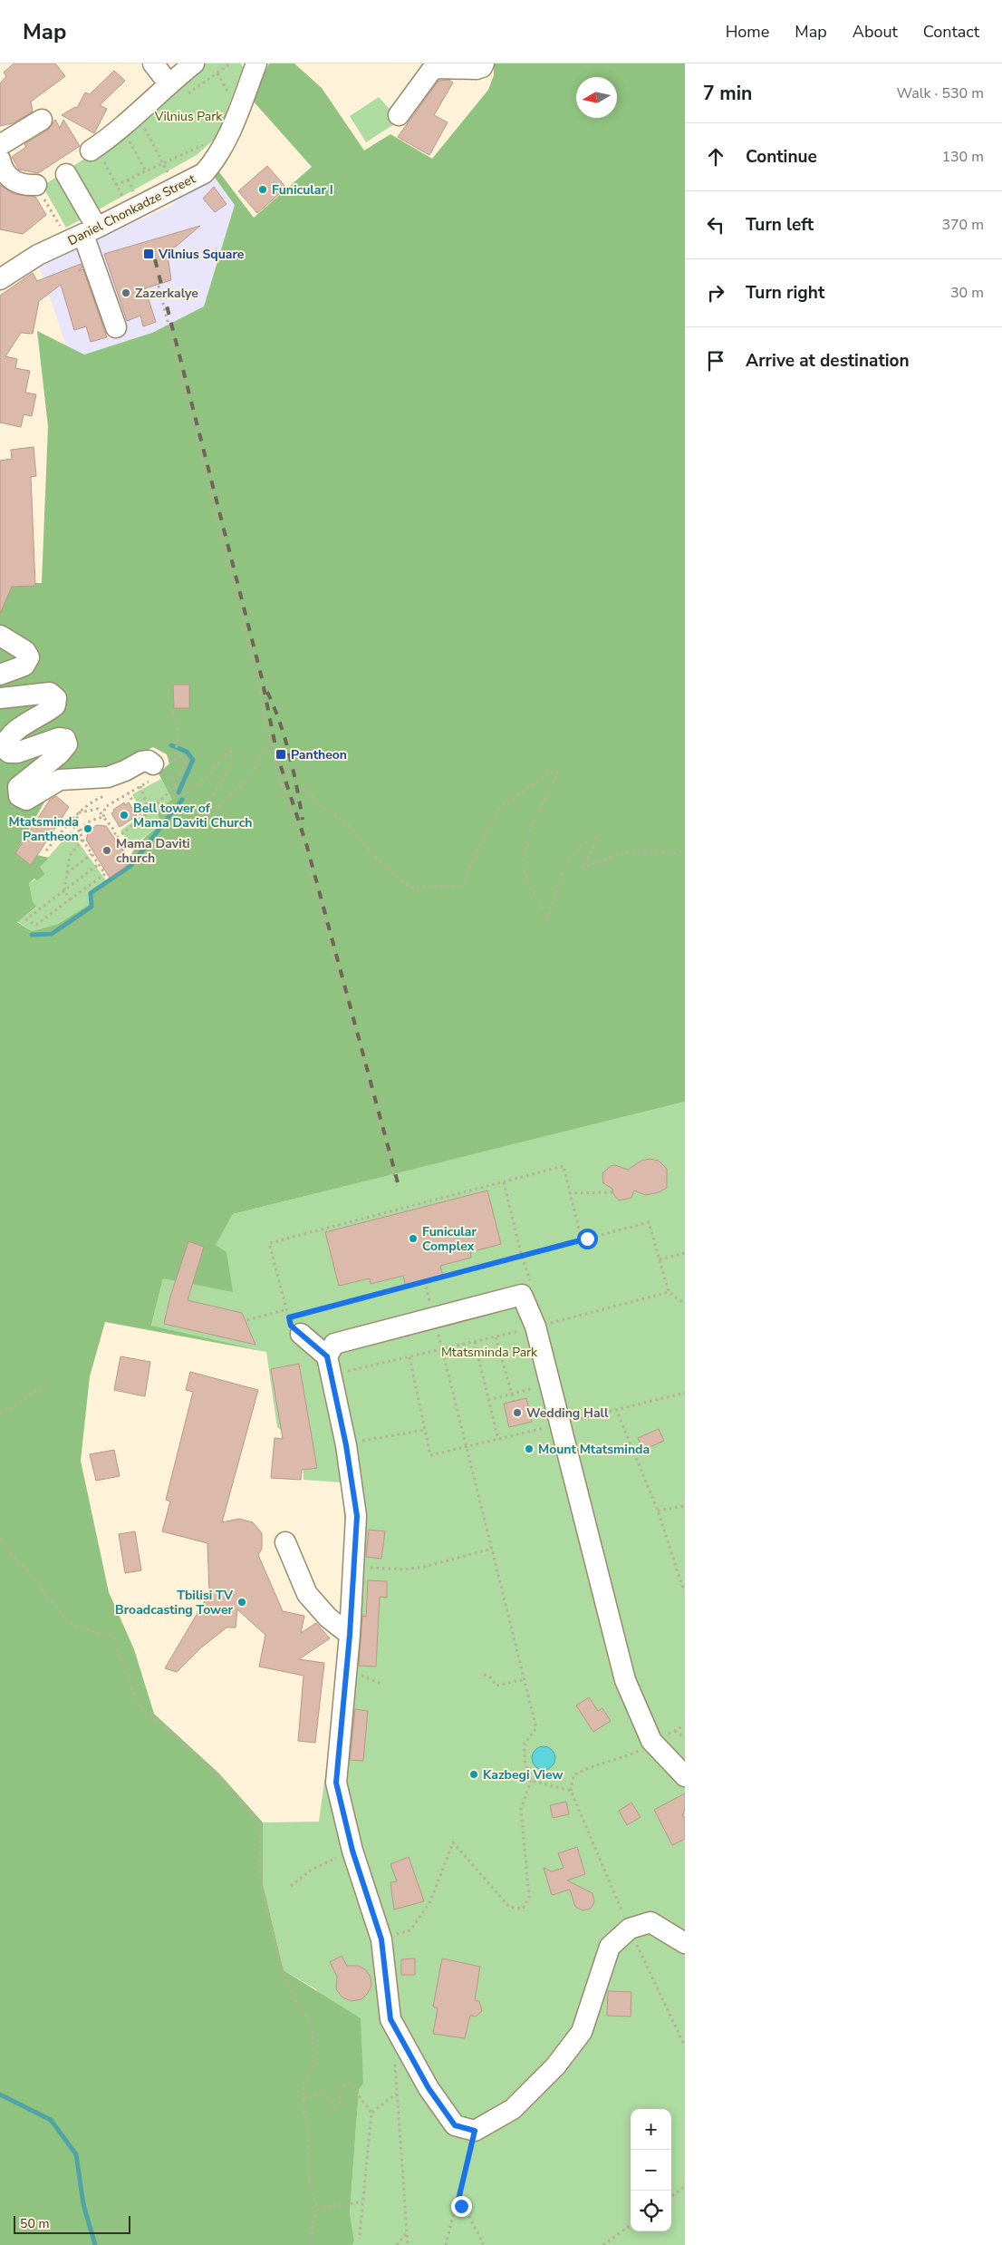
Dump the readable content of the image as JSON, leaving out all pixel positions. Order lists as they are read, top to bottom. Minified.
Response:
{"streets":{"street":["Daniel Chonkadze Street"]},"parks":["Vilnius Park","Mtatsminda Park"],"places":{"other":["Funicular I","Zazerkalye","Bell tower of Mama Daviti Church","Mtatsminda Pantheon","Mama Daviti church","Funicular Complex","Wedding Hall","Mount Mtatsminda","Tbilisi TV Broadcasting Tower","Kazbegi View"],"transit":["Vilnius Square","Pantheon"]},"scale_bar":"50 m","north":"left","page":{"header":"Map","nav":["Home","Map","About","Contact"],"heading":["7 min","Walk · 530 m"],"list":[["Continue","130 m"],["Turn left","370 m"],["Turn right","30 m"],"Arrive at destination"],"map_buttons":["+","−"],"scale":"50 m"}}
